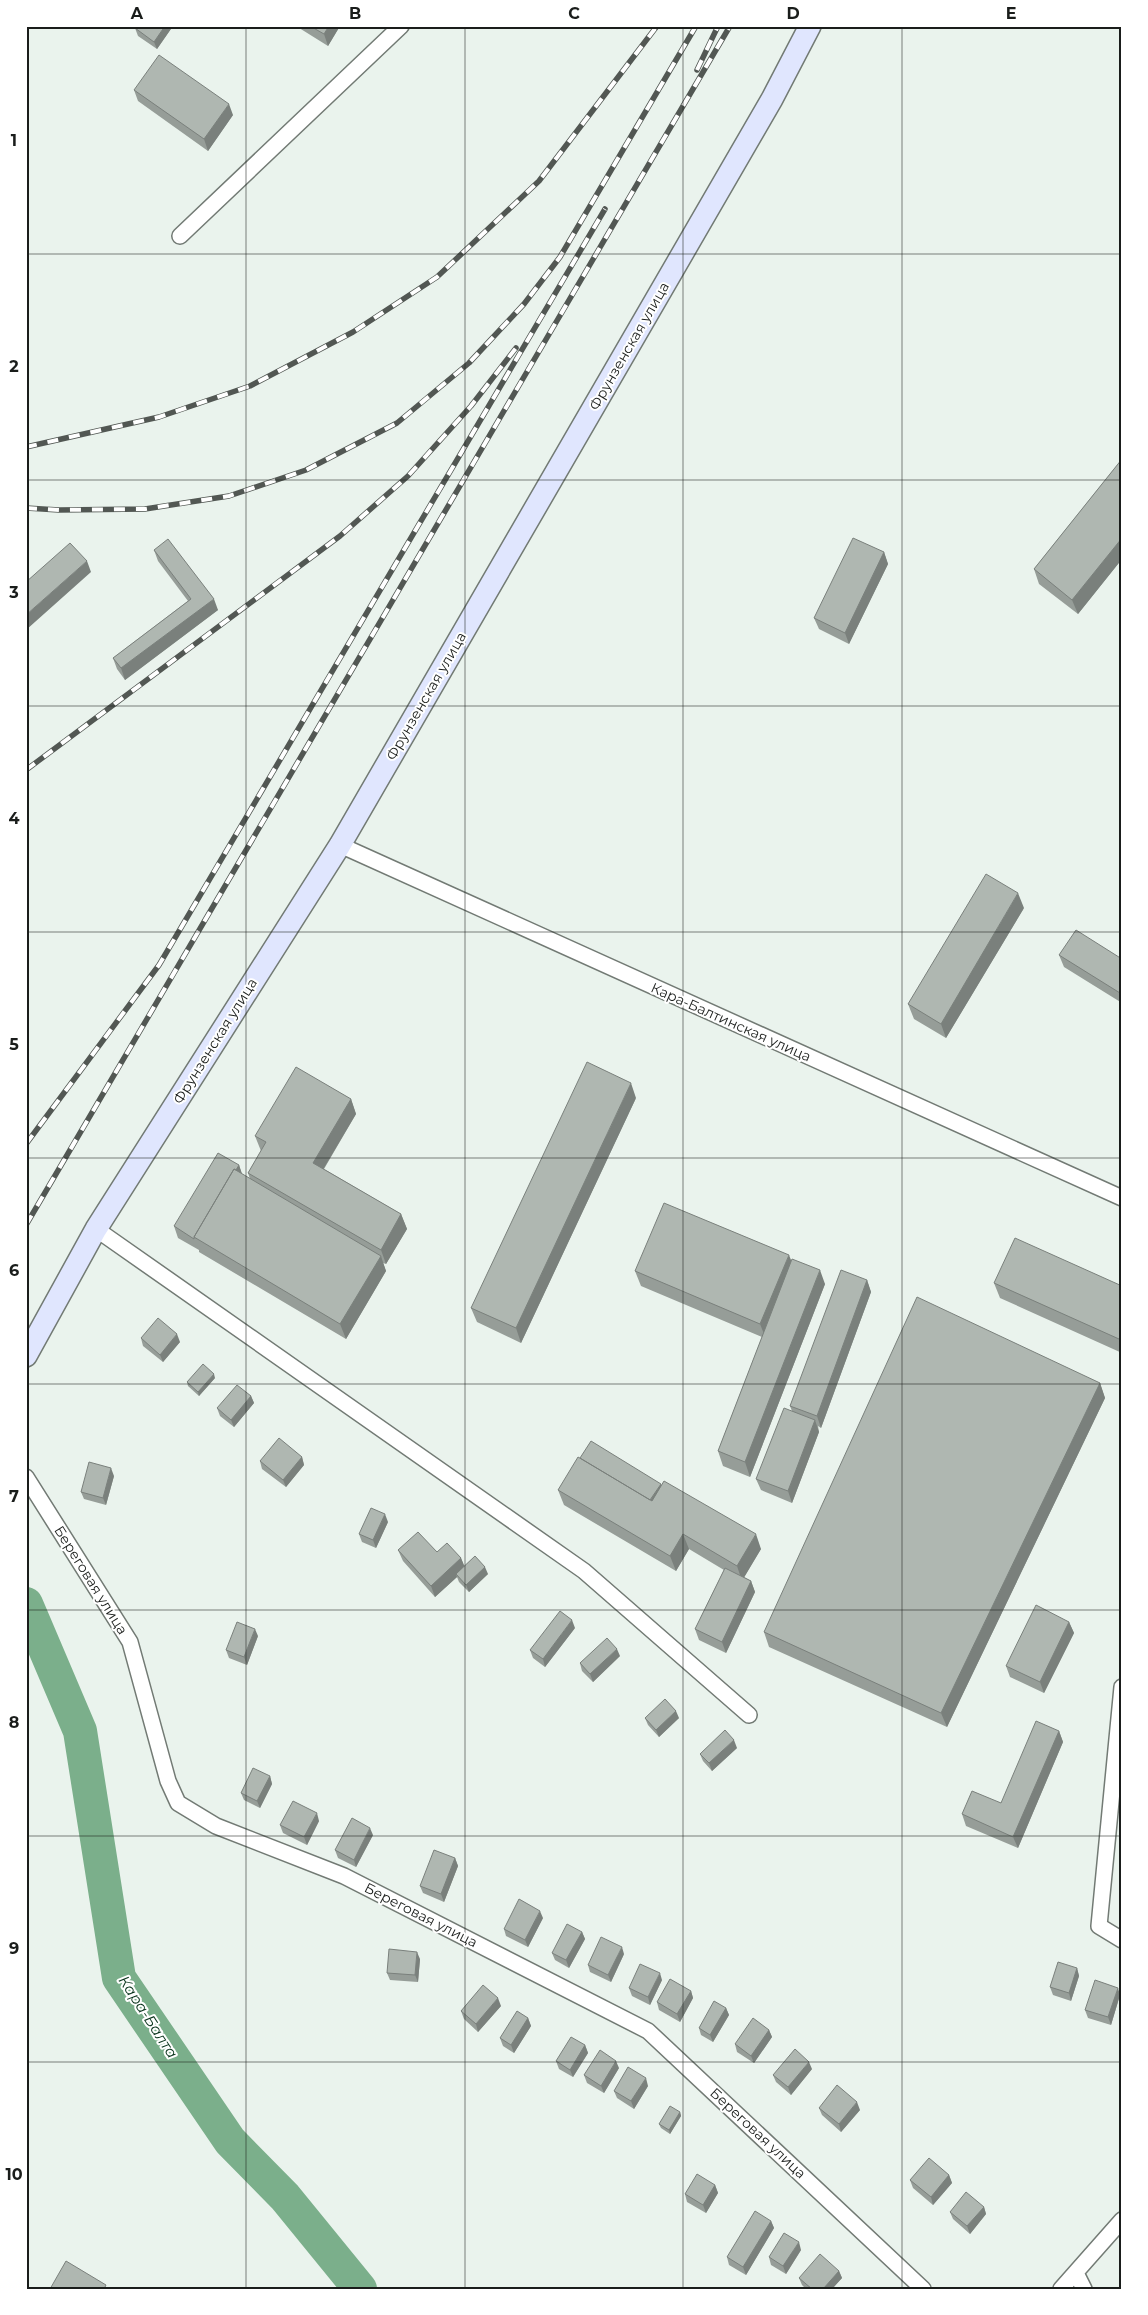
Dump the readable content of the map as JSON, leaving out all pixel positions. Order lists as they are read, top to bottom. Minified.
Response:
{"streets":{"street":["Фрунзенская улица","Кара-Балтинская улица","Береговая улица"]},"crossings":[["Фрунзенская улица","Кара-Балтинская улица"]],"water":["Кара-Балта"],"grid":{"columns":["A","B","C","D","E"],"rows":["1","2","3","4","5","6","7","8","9","10"]}}
